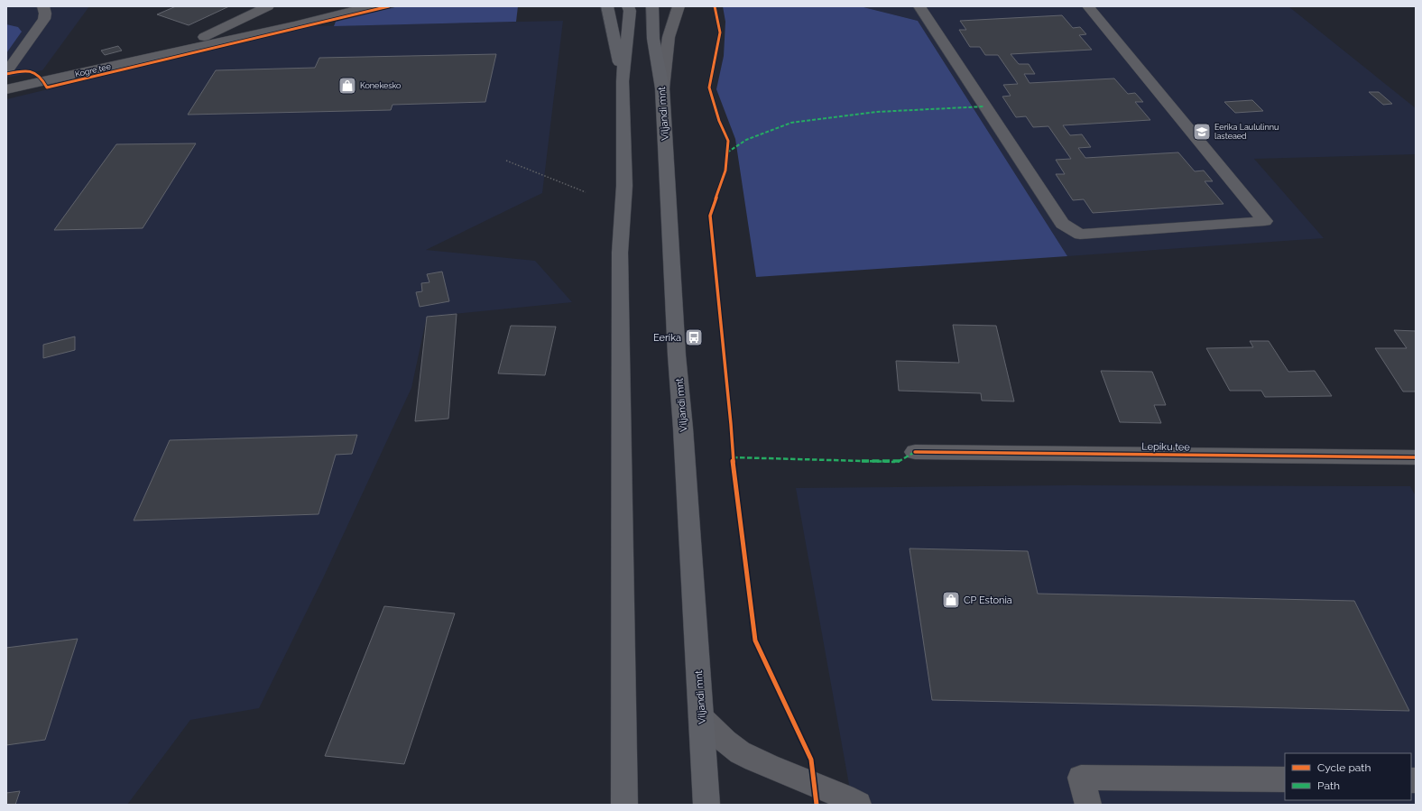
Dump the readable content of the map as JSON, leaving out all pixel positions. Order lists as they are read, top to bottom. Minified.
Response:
{"streets":{"main road":["Viljandi mnt"],"street":["Kogre tee","Lepiku tee"]},"places":{"shop":["Konekesko","CP Estonia"],"school or university":["Eerika Laululinnu lasteaed"],"bus stop":["Eerika"]},"legend":["Cycle path","Path"]}
